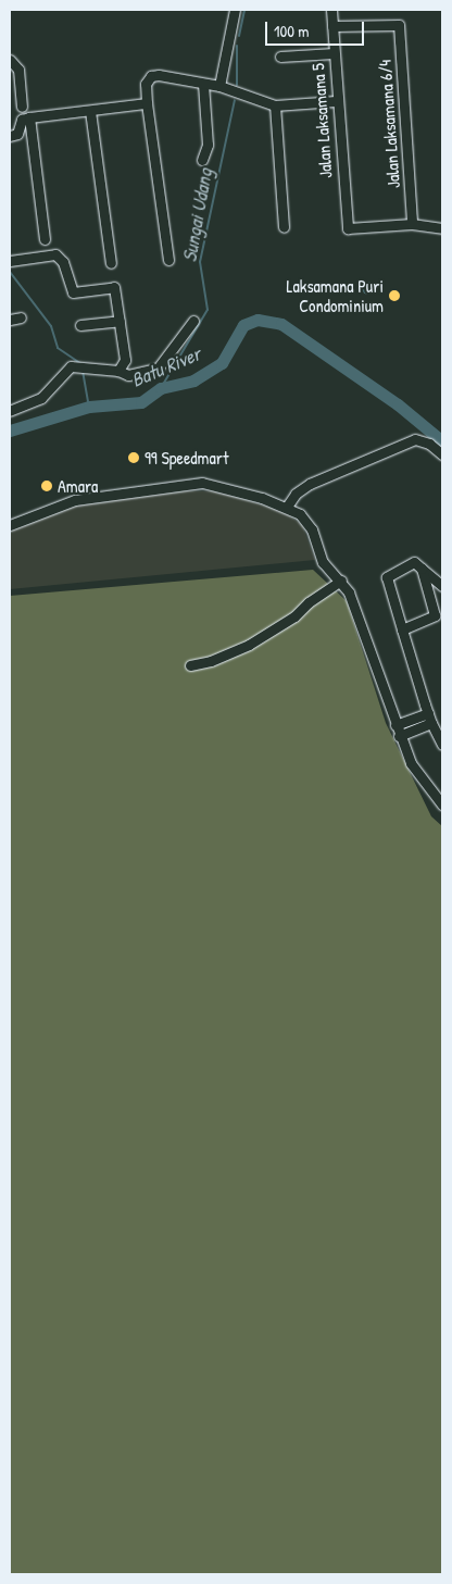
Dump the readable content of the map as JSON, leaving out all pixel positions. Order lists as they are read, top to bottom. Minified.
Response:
{"streets":{"street":["Jalan Laksamana 5","Jalan Laksamana 6/4"]},"crossings":[["Jalan Laksamana 5","Jalan Laksamana 6/4"]],"water":["Sungai Udang","Batu River"],"places":["Laksamana Puri Condominium","99 Speedmart","Amara"],"scale_bar":"100 m"}
